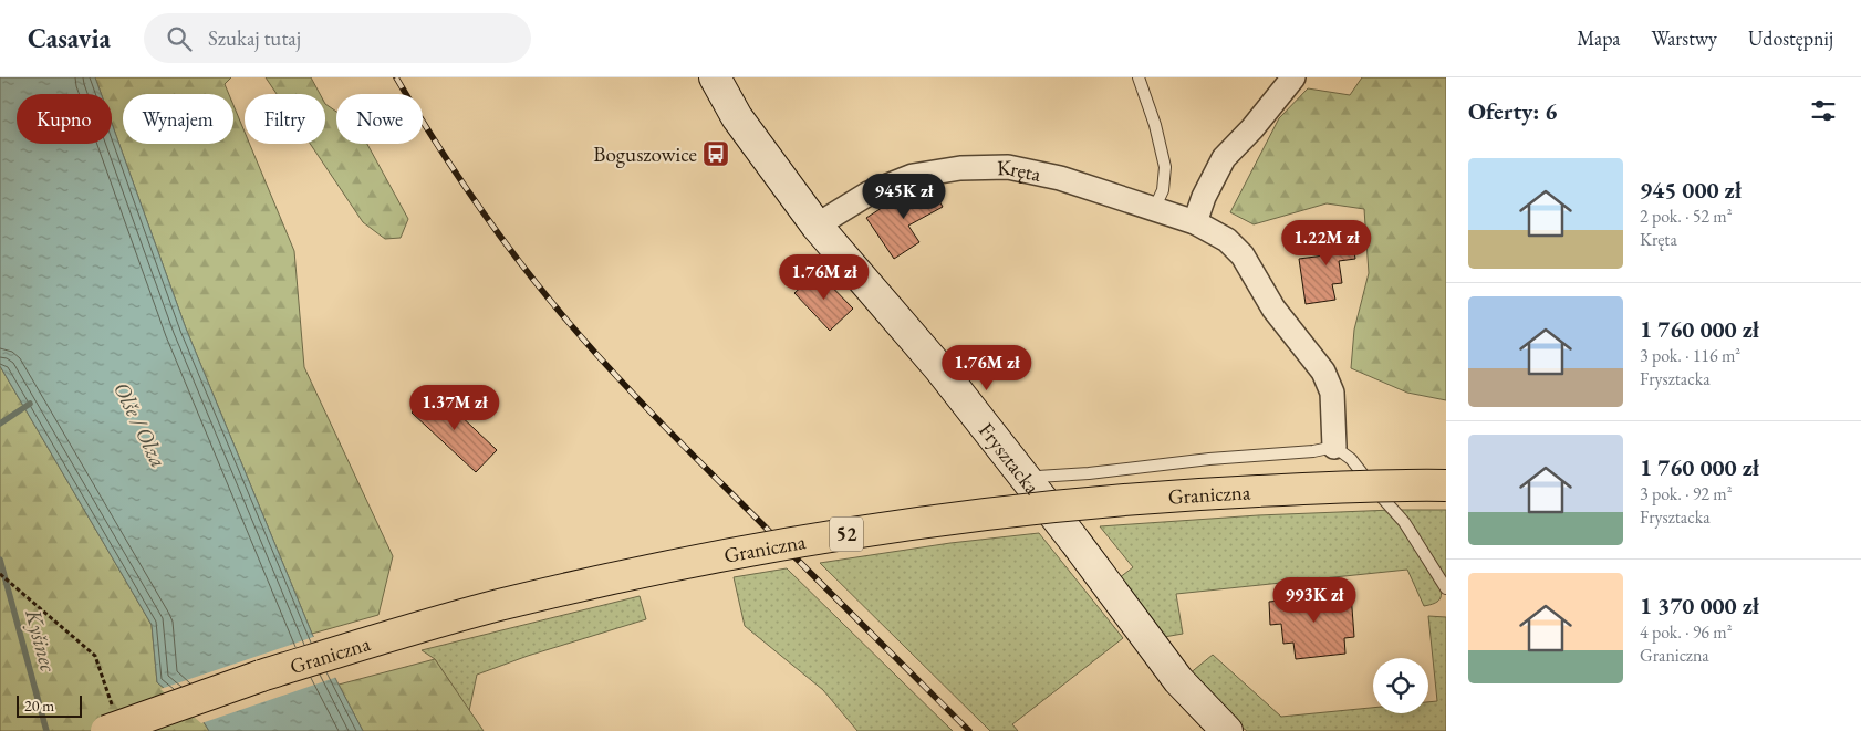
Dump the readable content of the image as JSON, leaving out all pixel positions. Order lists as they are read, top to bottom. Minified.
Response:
{"streets":{"main road":["Graniczna","52"],"street":["Kręta","Frysztacka"]},"crossings":[["Kręta","Frysztacka"]],"water":["Olše / Olza","Kyšinec"],"places":{"bus stop":["Boguszowice"]},"scale_bar":"20 m","page":{"header":"Casavia","search":"Szukaj tutaj","nav":["Mapa","Warstwy","Udostępnij"],"heading":"Oferty: 6","chip":["Kupno","Wynajem","Filtry","Nowe"],"list":[{"name":"945 000 zł","note":"2 pok. · 52 m² · Kręta"},{"name":"1 760 000 zł","note":"3 pok. · 116 m² · Frysztacka"},{"name":"1 760 000 zł","note":"3 pok. · 92 m² · Frysztacka"},{"name":"1 370 000 zł","note":"4 pok. · 96 m² · Graniczna"}],"price":["945K zł","1.22M zł","1.76M zł","1.76M zł","1.37M zł","993K zł"],"scale":"20 m"}}
